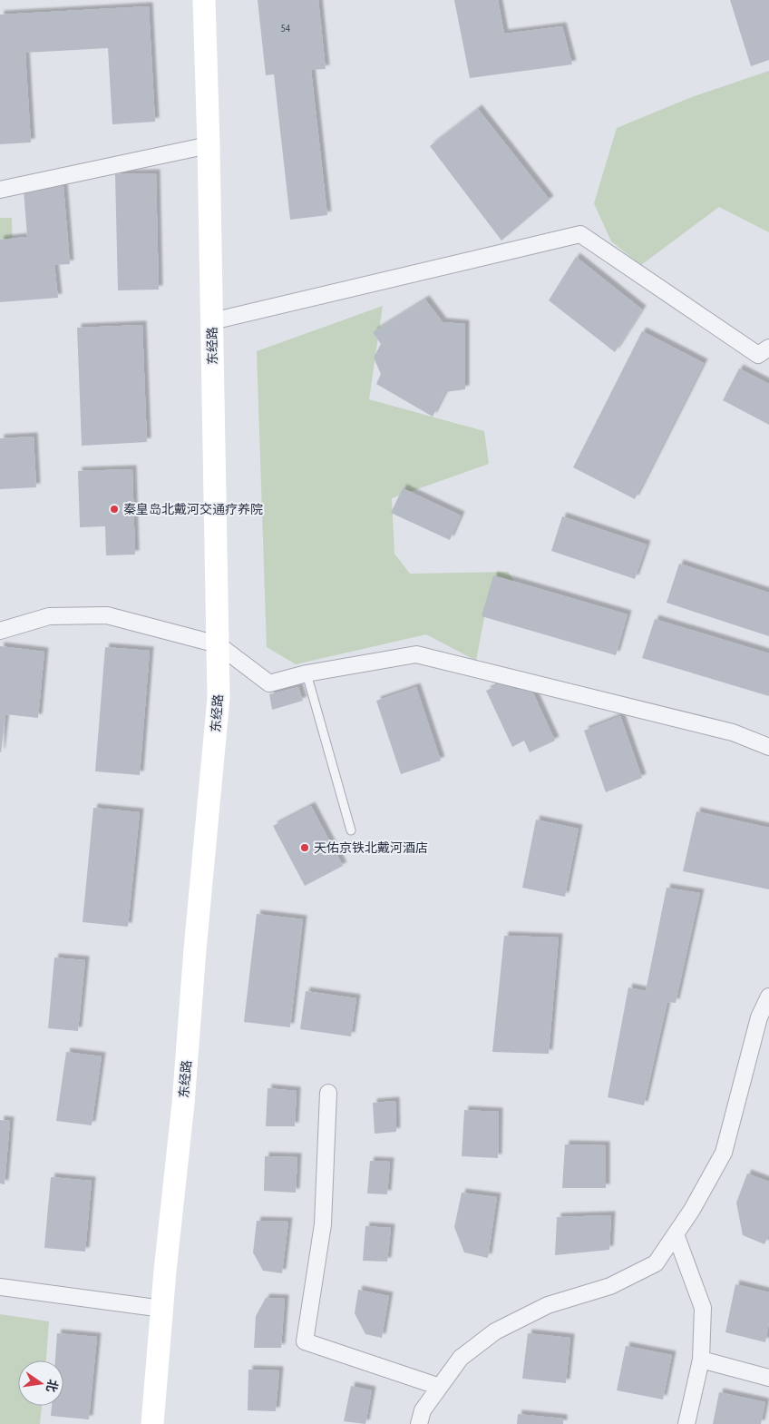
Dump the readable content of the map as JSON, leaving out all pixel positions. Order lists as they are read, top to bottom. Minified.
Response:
{"streets":{"main road":["东经路"]},"places":["秦皇岛北戴河交通疗养院","天佑京铁北戴河酒店"],"house_numbers":["54"],"north":"right"}
